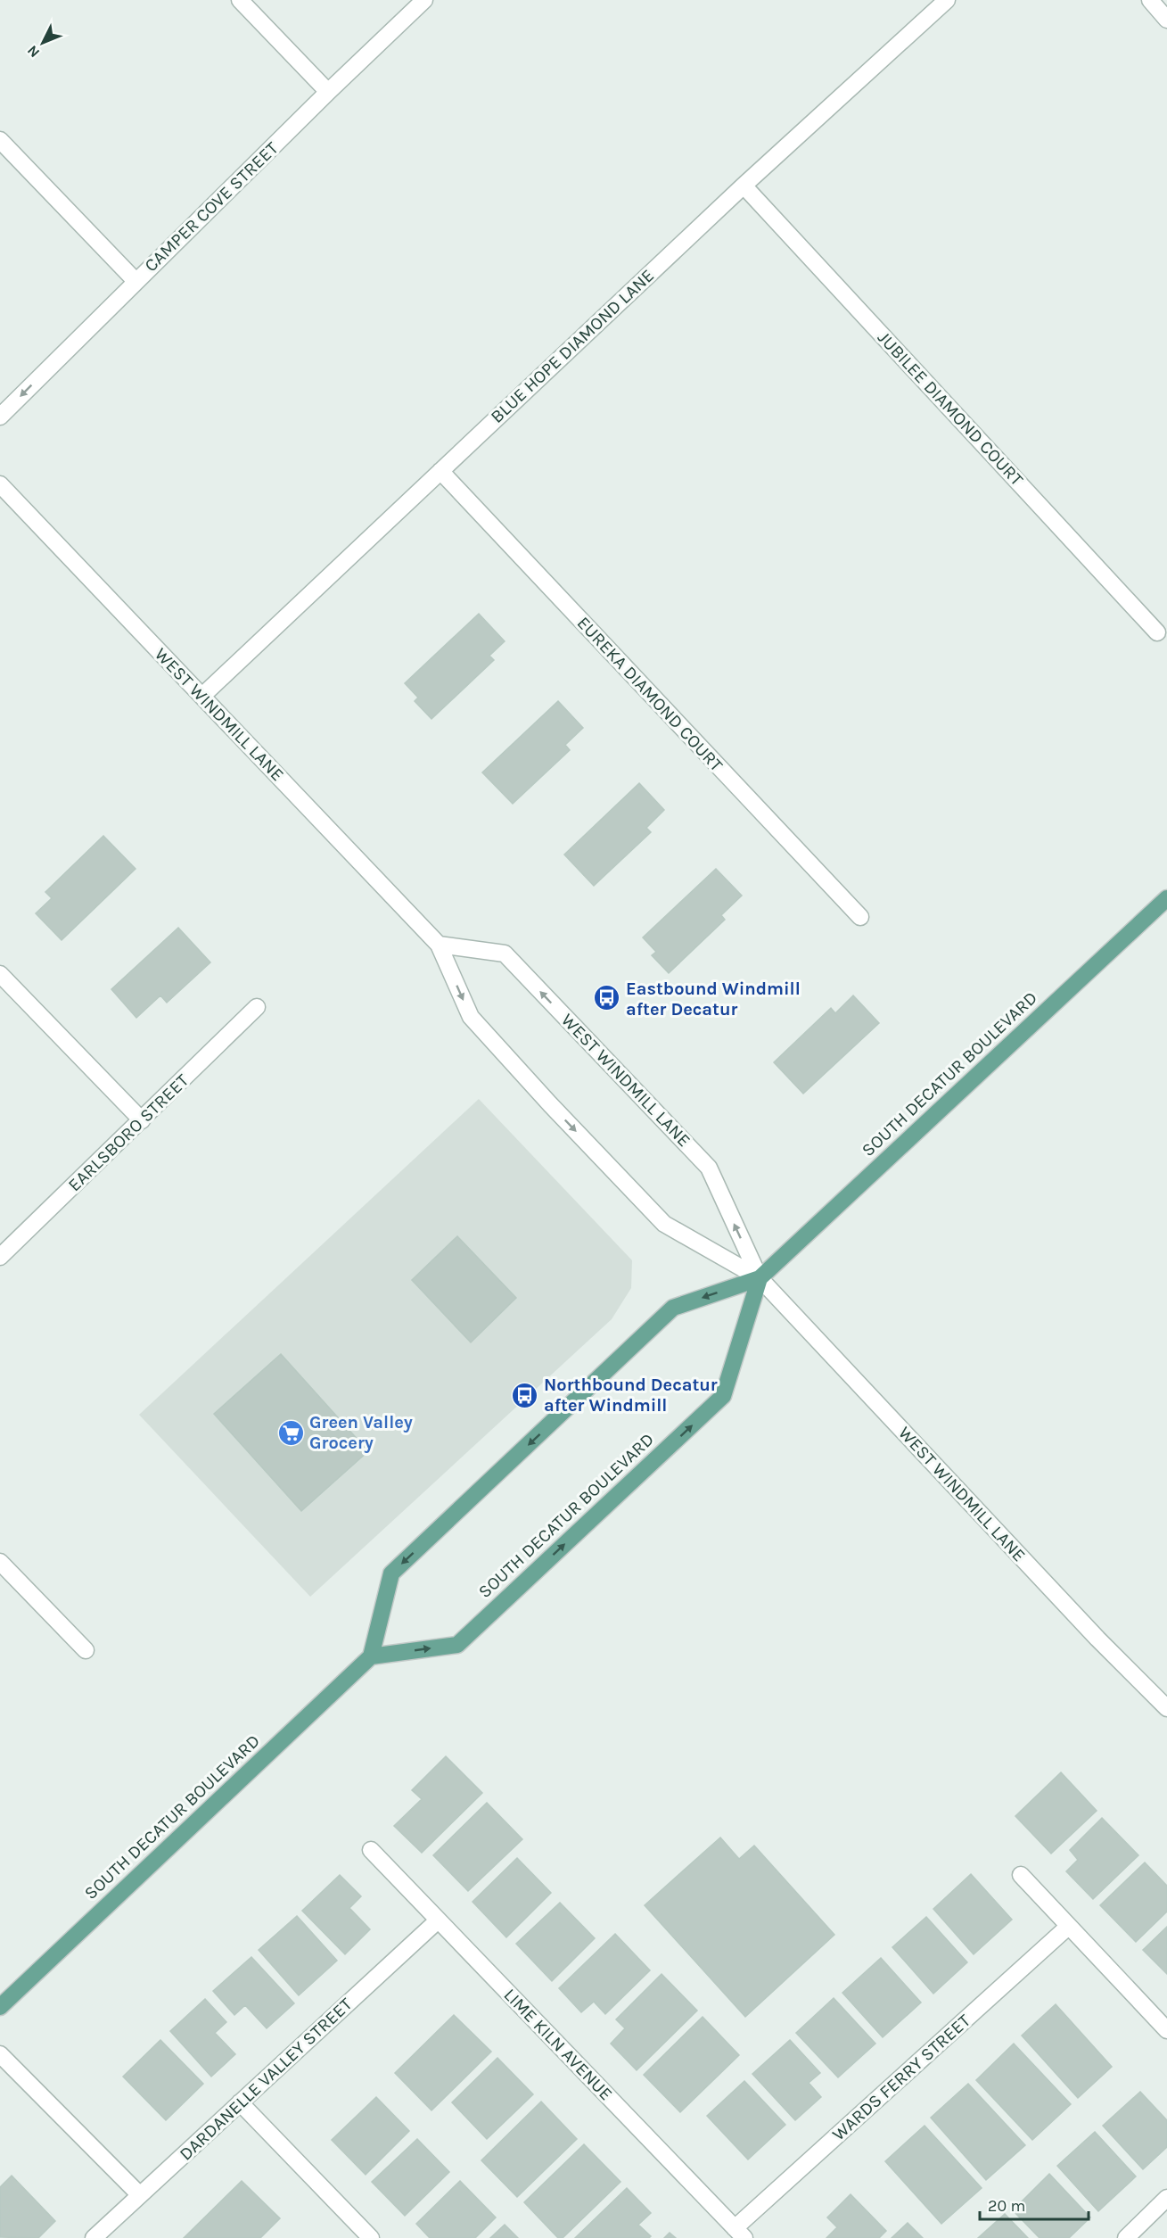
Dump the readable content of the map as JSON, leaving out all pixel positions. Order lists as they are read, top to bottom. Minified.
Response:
{"streets":{"main road":["SOUTH DECATUR BOULEVARD"],"street":["CAMPER COVE STREET","BLUE HOPE DIAMOND LANE","JUBILEE DIAMOND COURT","EUREKA DIAMOND COURT","WEST WINDMILL LANE","EARLSBORO STREET","LIME KILN AVENUE","WARDS FERRY STREET","DARDANELLE VALLEY STREET"]},"crossings":[["BLUE HOPE DIAMOND LANE","JUBILEE DIAMOND COURT"],["BLUE HOPE DIAMOND LANE","EUREKA DIAMOND COURT"],["BLUE HOPE DIAMOND LANE","WEST WINDMILL LANE"],["WEST WINDMILL LANE","SOUTH DECATUR BOULEVARD"],["LIME KILN AVENUE","WARDS FERRY STREET"],["LIME KILN AVENUE","DARDANELLE VALLEY STREET"]],"places":{"bus stop":["Eastbound Windmill after Decatur","Northbound Decatur after Windmill"],"supermarket":["Green Valley Grocery"]},"scale_bar":"20 m","north":"bottom left"}
